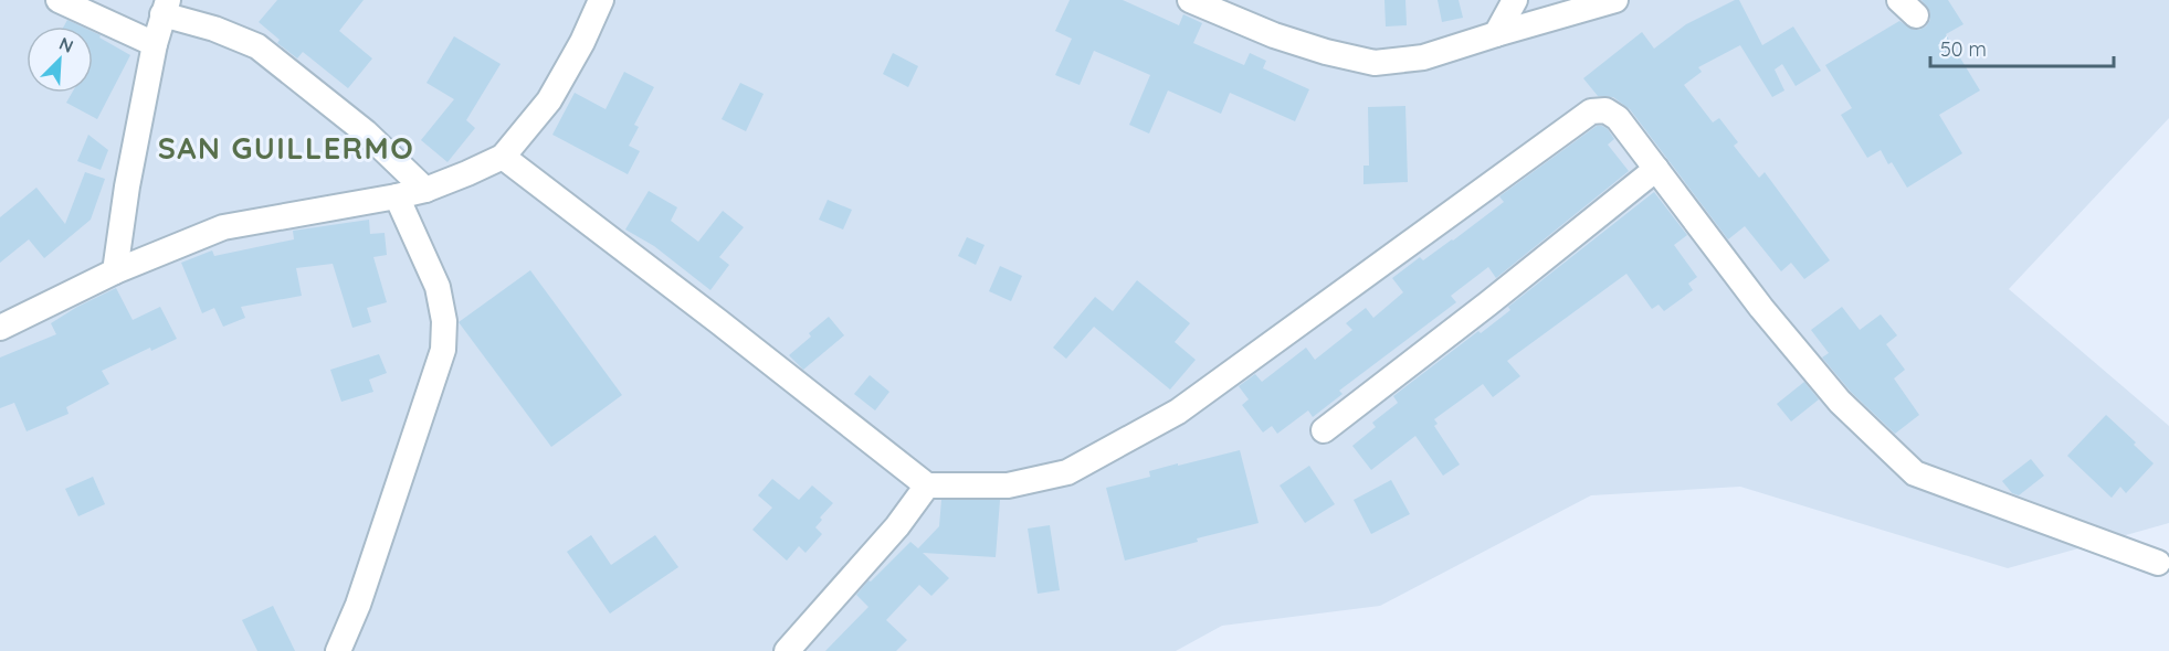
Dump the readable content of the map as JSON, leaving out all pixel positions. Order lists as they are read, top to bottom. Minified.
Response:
{"districts":["SAN GUILLERMO"],"scale_bar":"50 m","north":"top right"}
